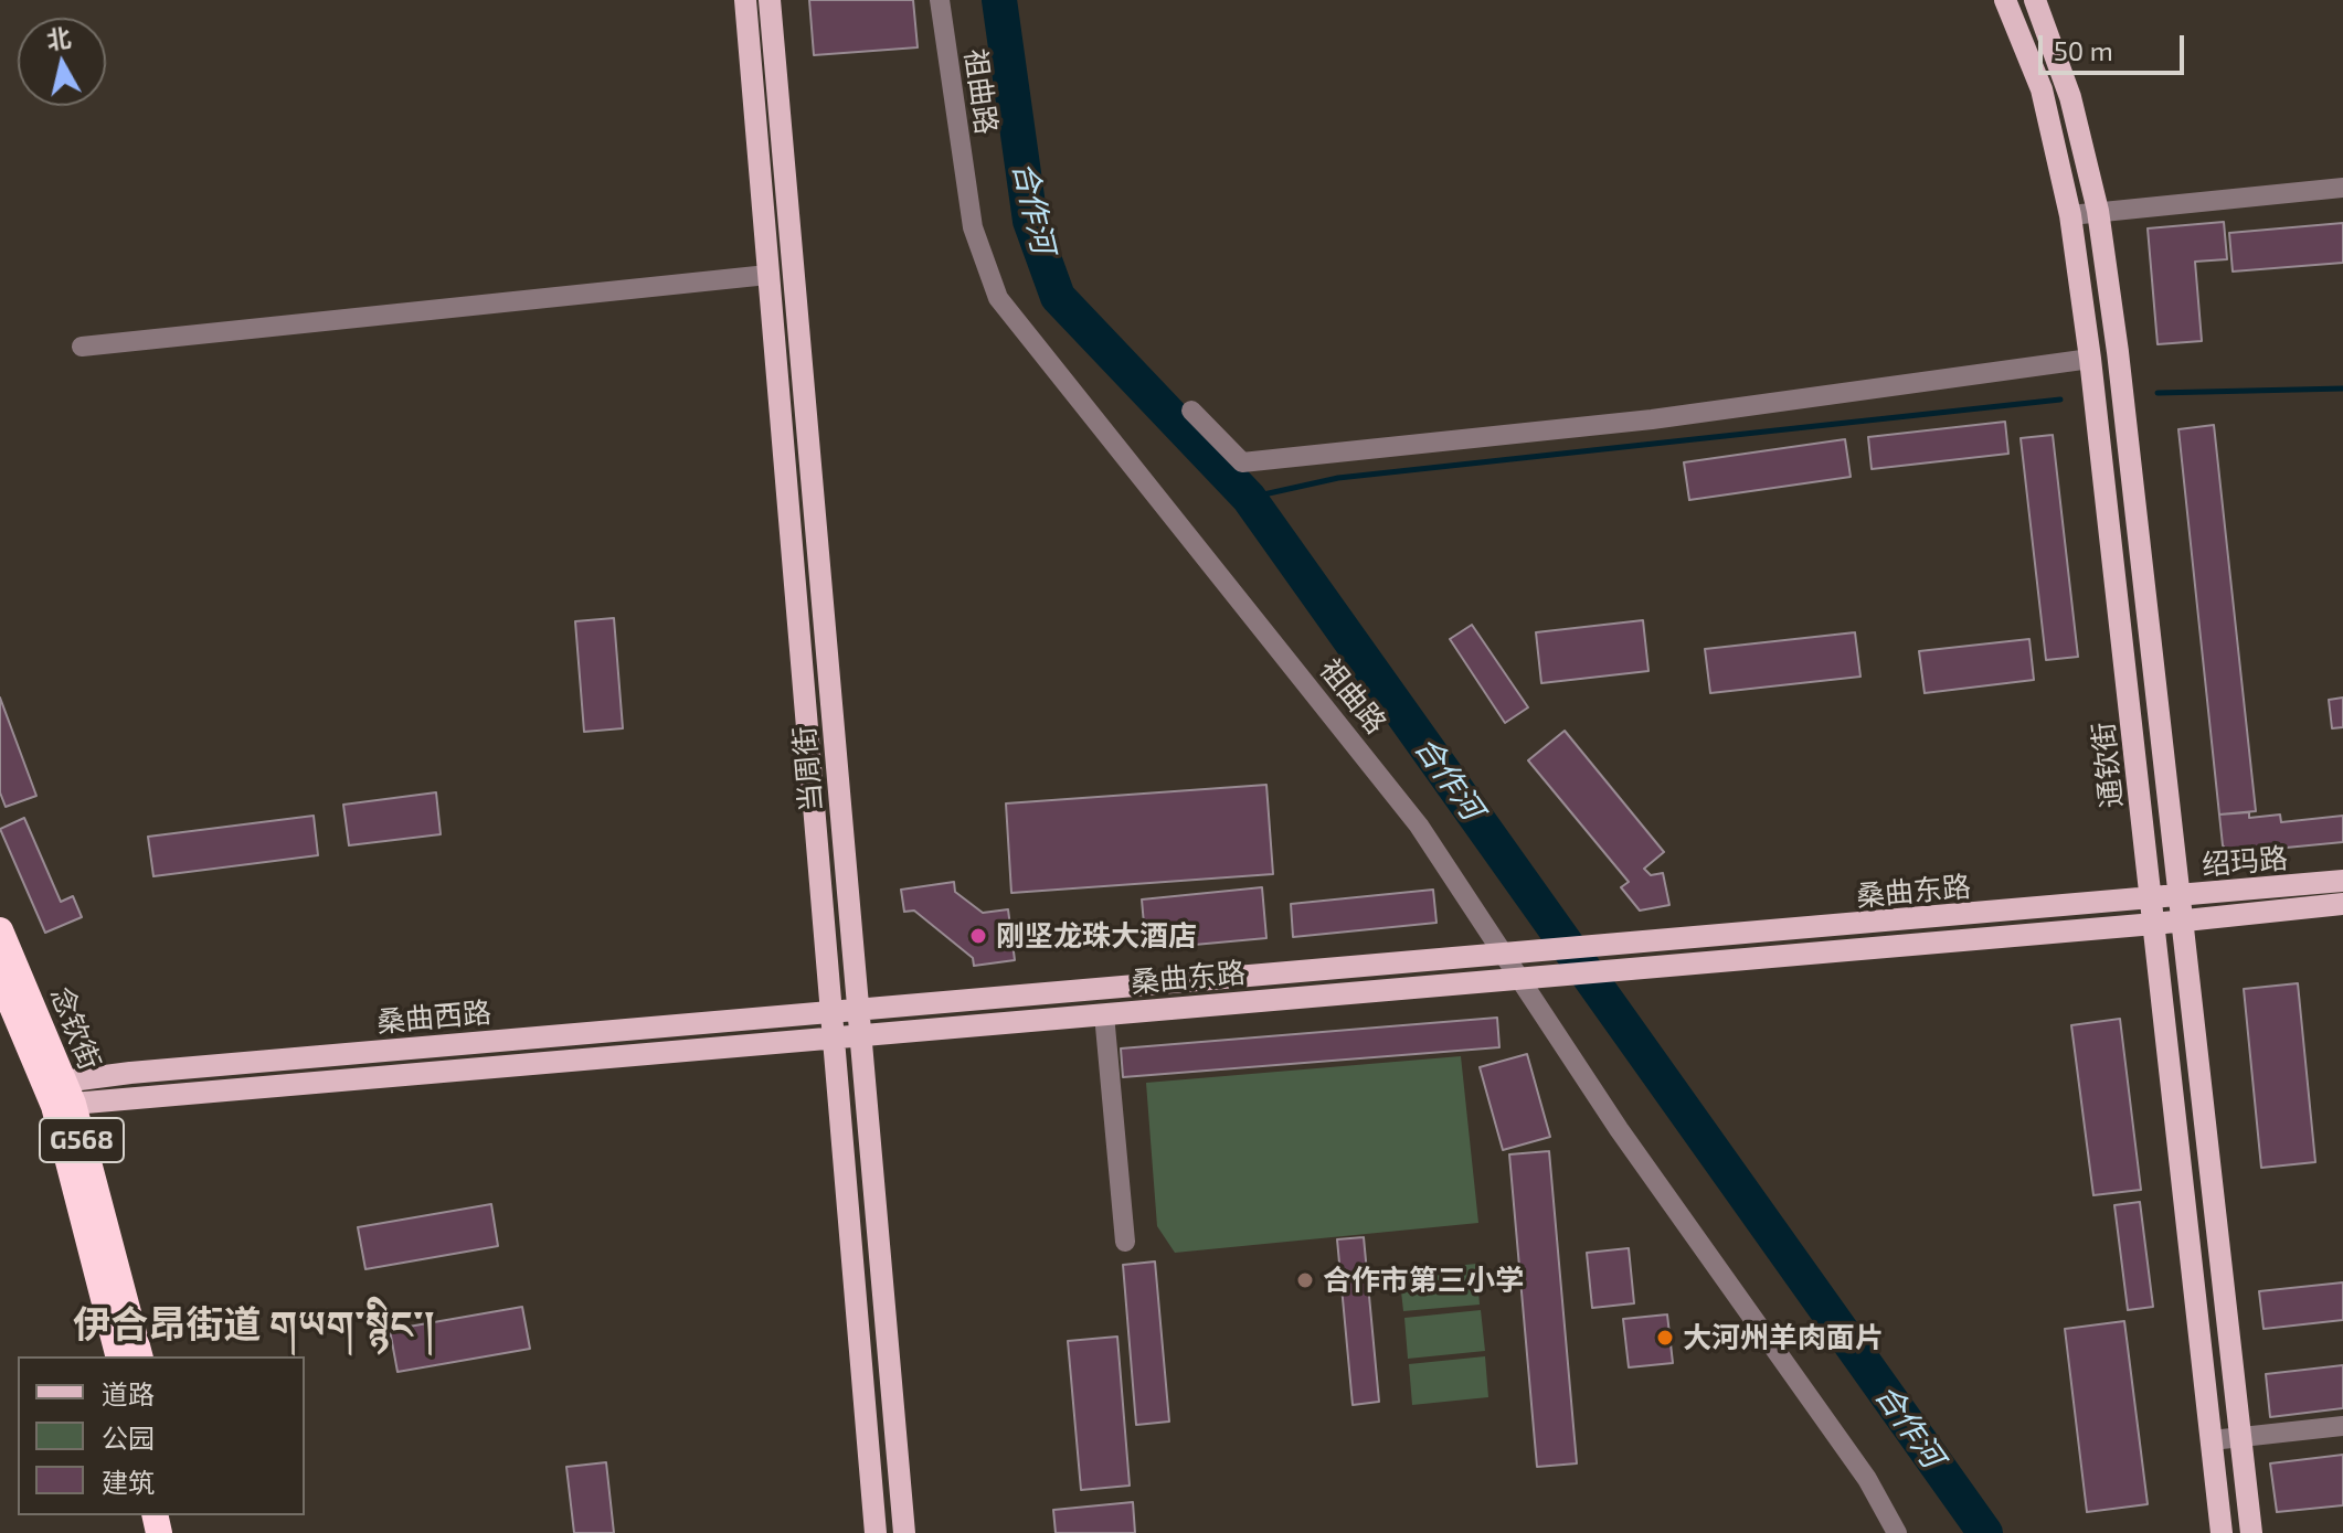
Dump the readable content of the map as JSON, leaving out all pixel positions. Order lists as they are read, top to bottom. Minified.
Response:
{"streets":{"highway":["念钦街","G568"],"main road":["通钦街","当周街","绍玛路","桑曲东路","桑曲西路"],"street":["祖曲路"]},"crossings":[["祖曲路","桑曲东路"],["通钦街","绍玛路"],["通钦街","桑曲东路"],["当周街","桑曲东路"],["当周街","桑曲西路"],["绍玛路","桑曲东路"],["桑曲东路","桑曲西路"],["桑曲西路","念钦街"]],"districts":["伊合昂街道 གཡག་སྙིང༌།"],"water":["合作河"],"places":["刚坚龙珠大酒店","合作市第三小学","大河州羊肉面片"],"legend":["道路","公园","建筑"],"scale_bar":"50 m","north":"top"}
